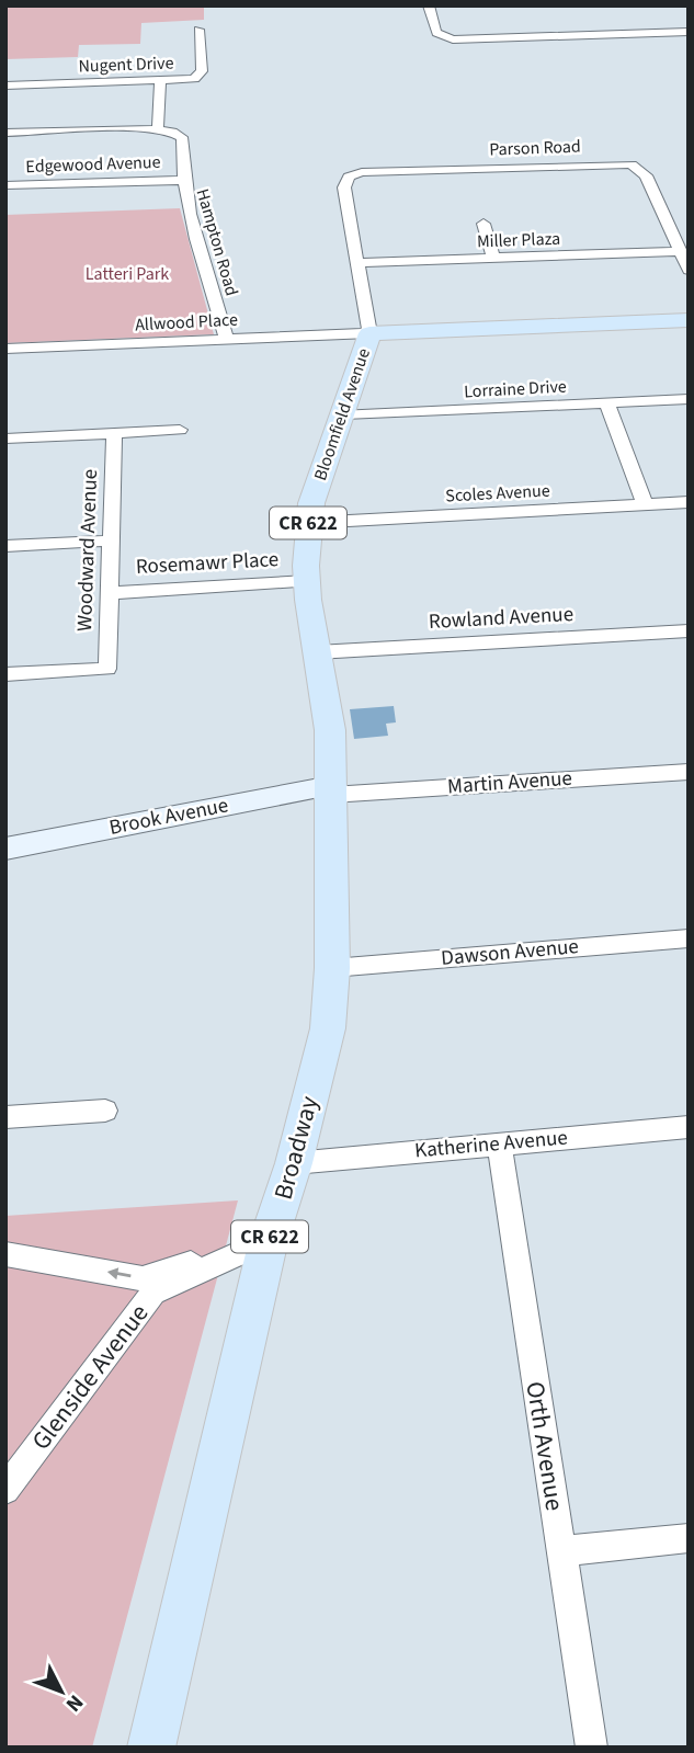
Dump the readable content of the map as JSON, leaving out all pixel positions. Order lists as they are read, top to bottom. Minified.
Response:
{"streets":{"main road":["Bloomfield Avenue","CR 622","Brook Avenue","Broadway"],"street":["Nugent Drive","Parson Road","Edgewood Avenue","Miller Plaza","Hampton Road","Allwood Place","Lorraine Drive","Scoles Avenue","Woodward Avenue","Rosemawr Place","Rowland Avenue","Martin Avenue","Dawson Avenue","Katherine Avenue","Glenside Avenue","Orth Avenue"]},"crossings":[["Parson Road","Miller Plaza"],["Edgewood Avenue","Hampton Road"],["Hampton Road","Allwood Place"],["Allwood Place","Bloomfield Avenue"],["Lorraine Drive","Bloomfield Avenue"],["Bloomfield Avenue","Scoles Avenue"],["Bloomfield Avenue","Rosemawr Place"],["Bloomfield Avenue","Rowland Avenue"],["Bloomfield Avenue","Broadway"],["Woodward Avenue","Rosemawr Place"],["Martin Avenue","Brook Avenue"],["Martin Avenue","Broadway"],["Brook Avenue","Broadway"],["Dawson Avenue","Broadway"],["Katherine Avenue","Broadway"],["Katherine Avenue","Orth Avenue"],["Broadway","Glenside Avenue"]],"parks":["Latteri Park"],"north":"bottom right"}
